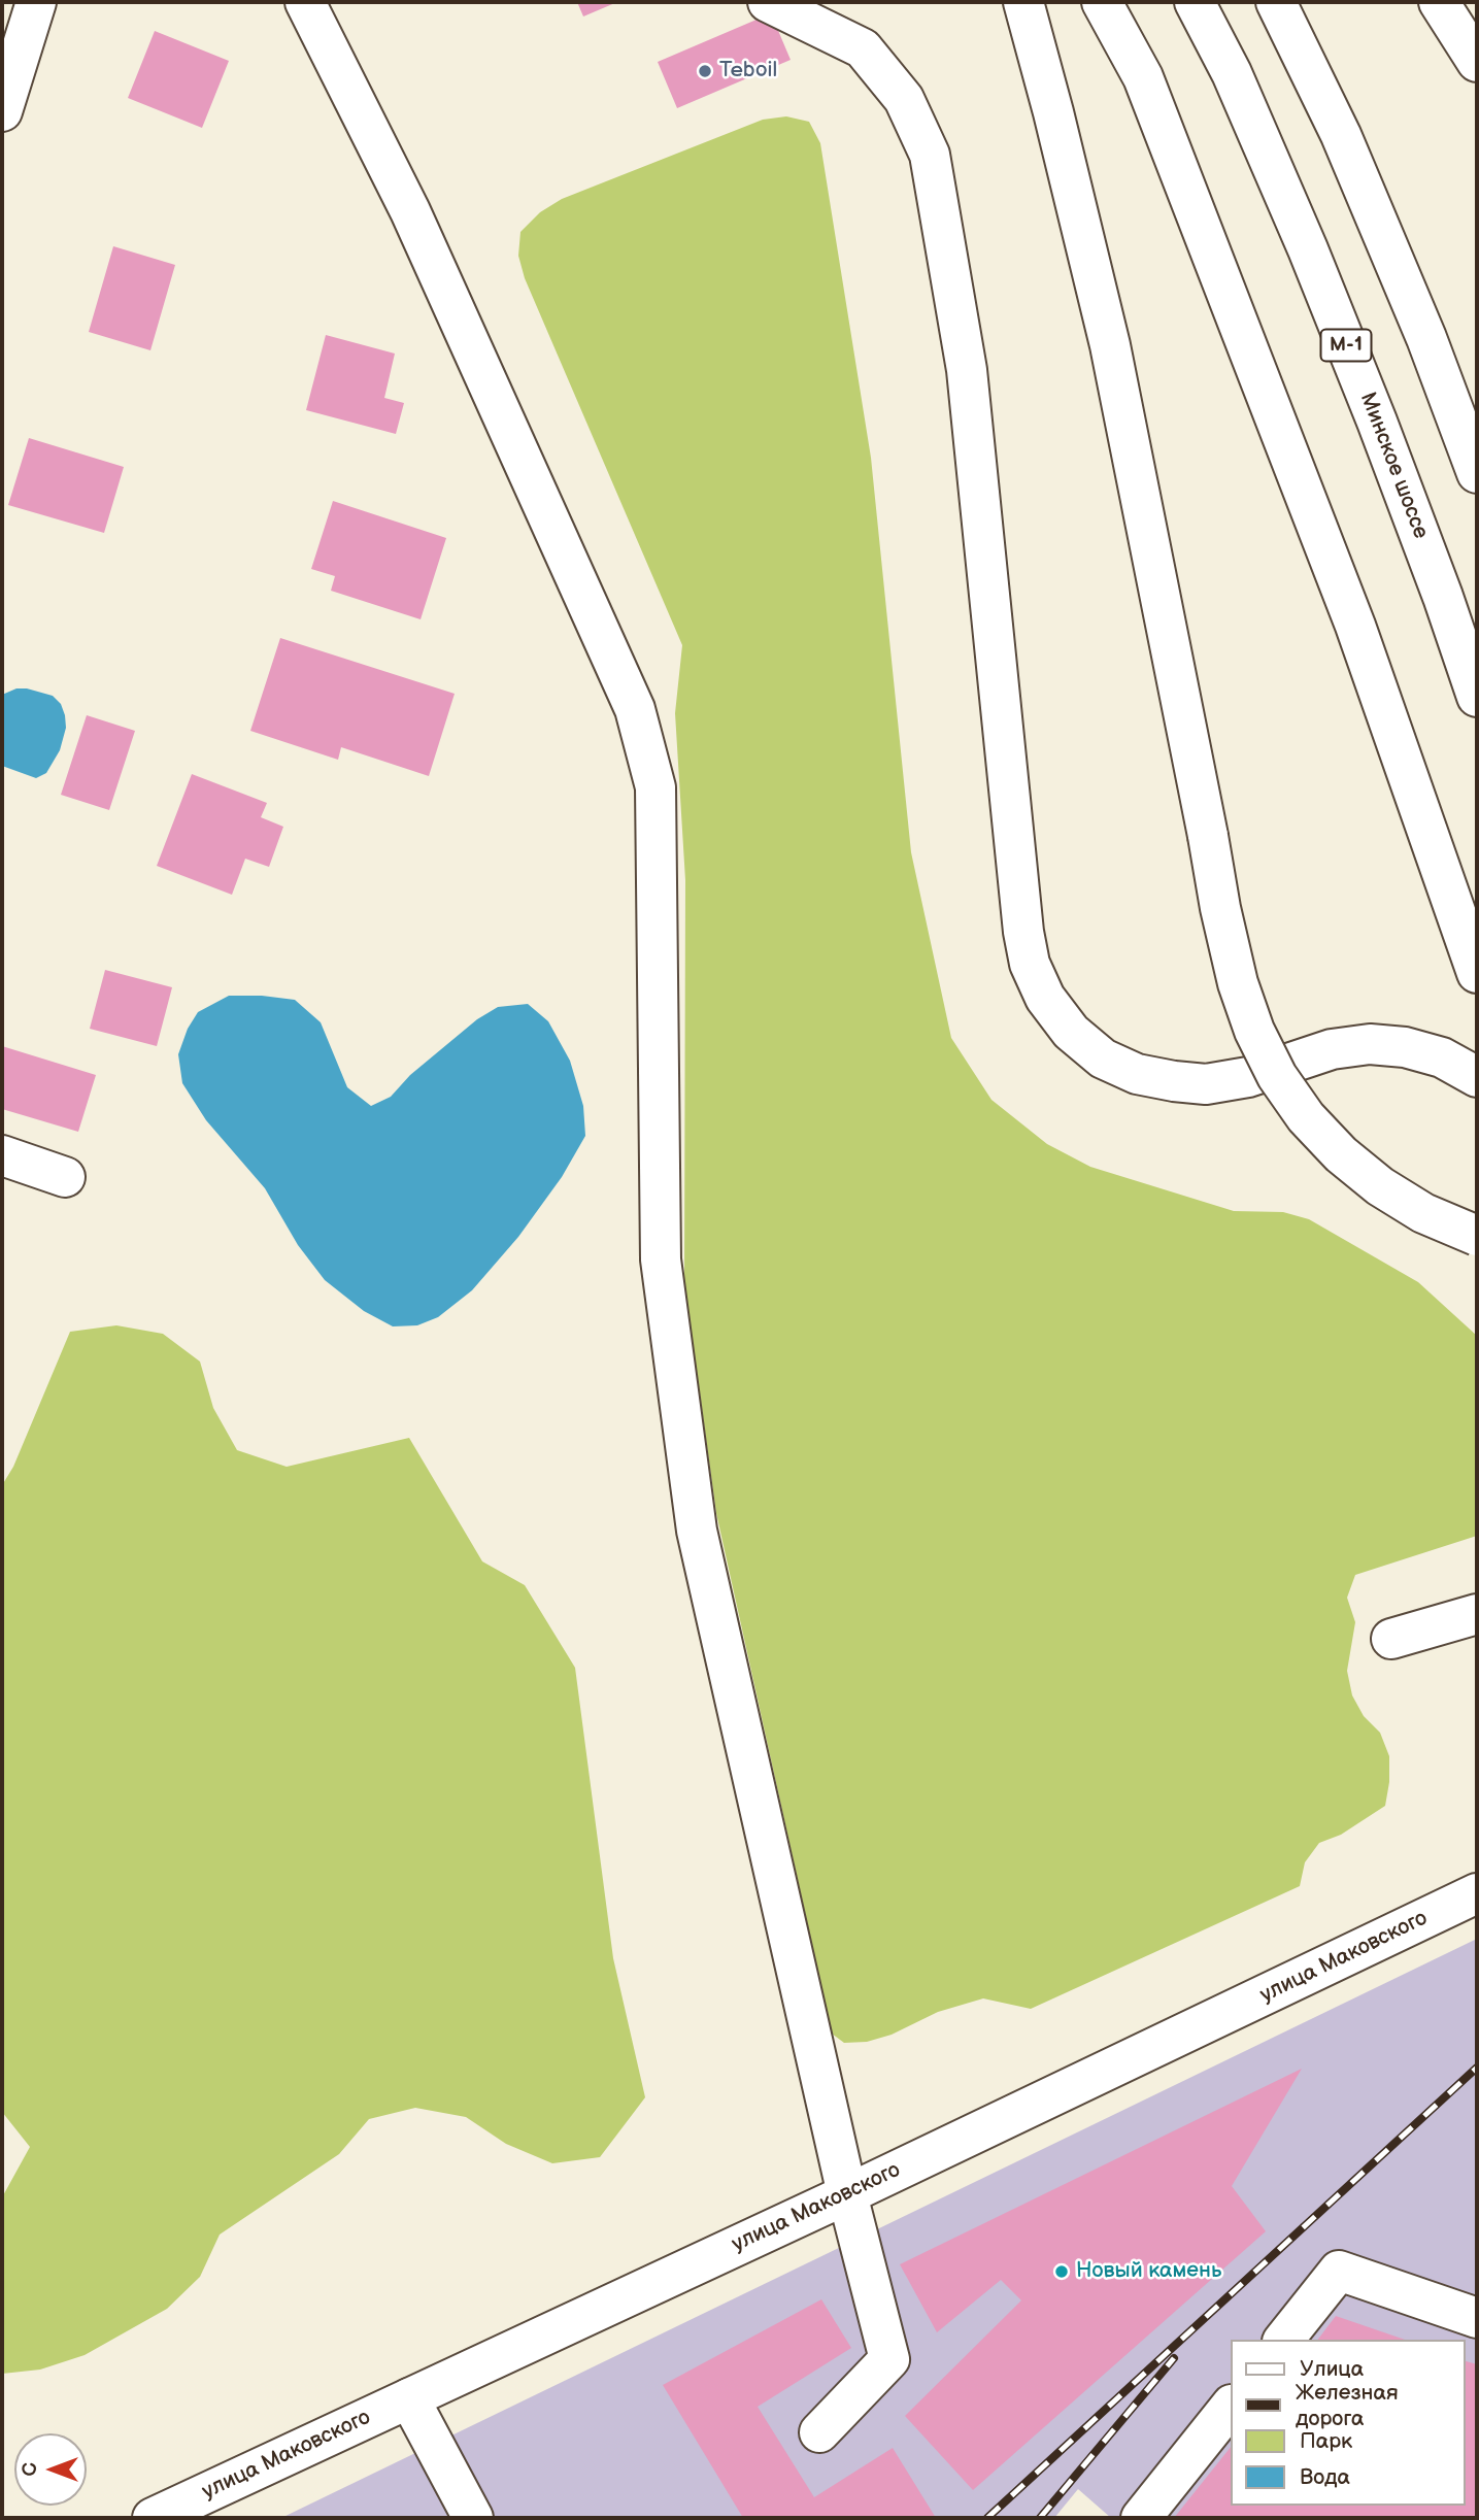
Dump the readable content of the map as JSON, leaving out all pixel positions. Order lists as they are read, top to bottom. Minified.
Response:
{"streets":{"main road":["М-1","Минское шоссе","улица Маковского"]},"places":["Teboil","Новый камень"],"legend":["Улица","Железная дорога","Парк","Вода"],"north":"left"}
